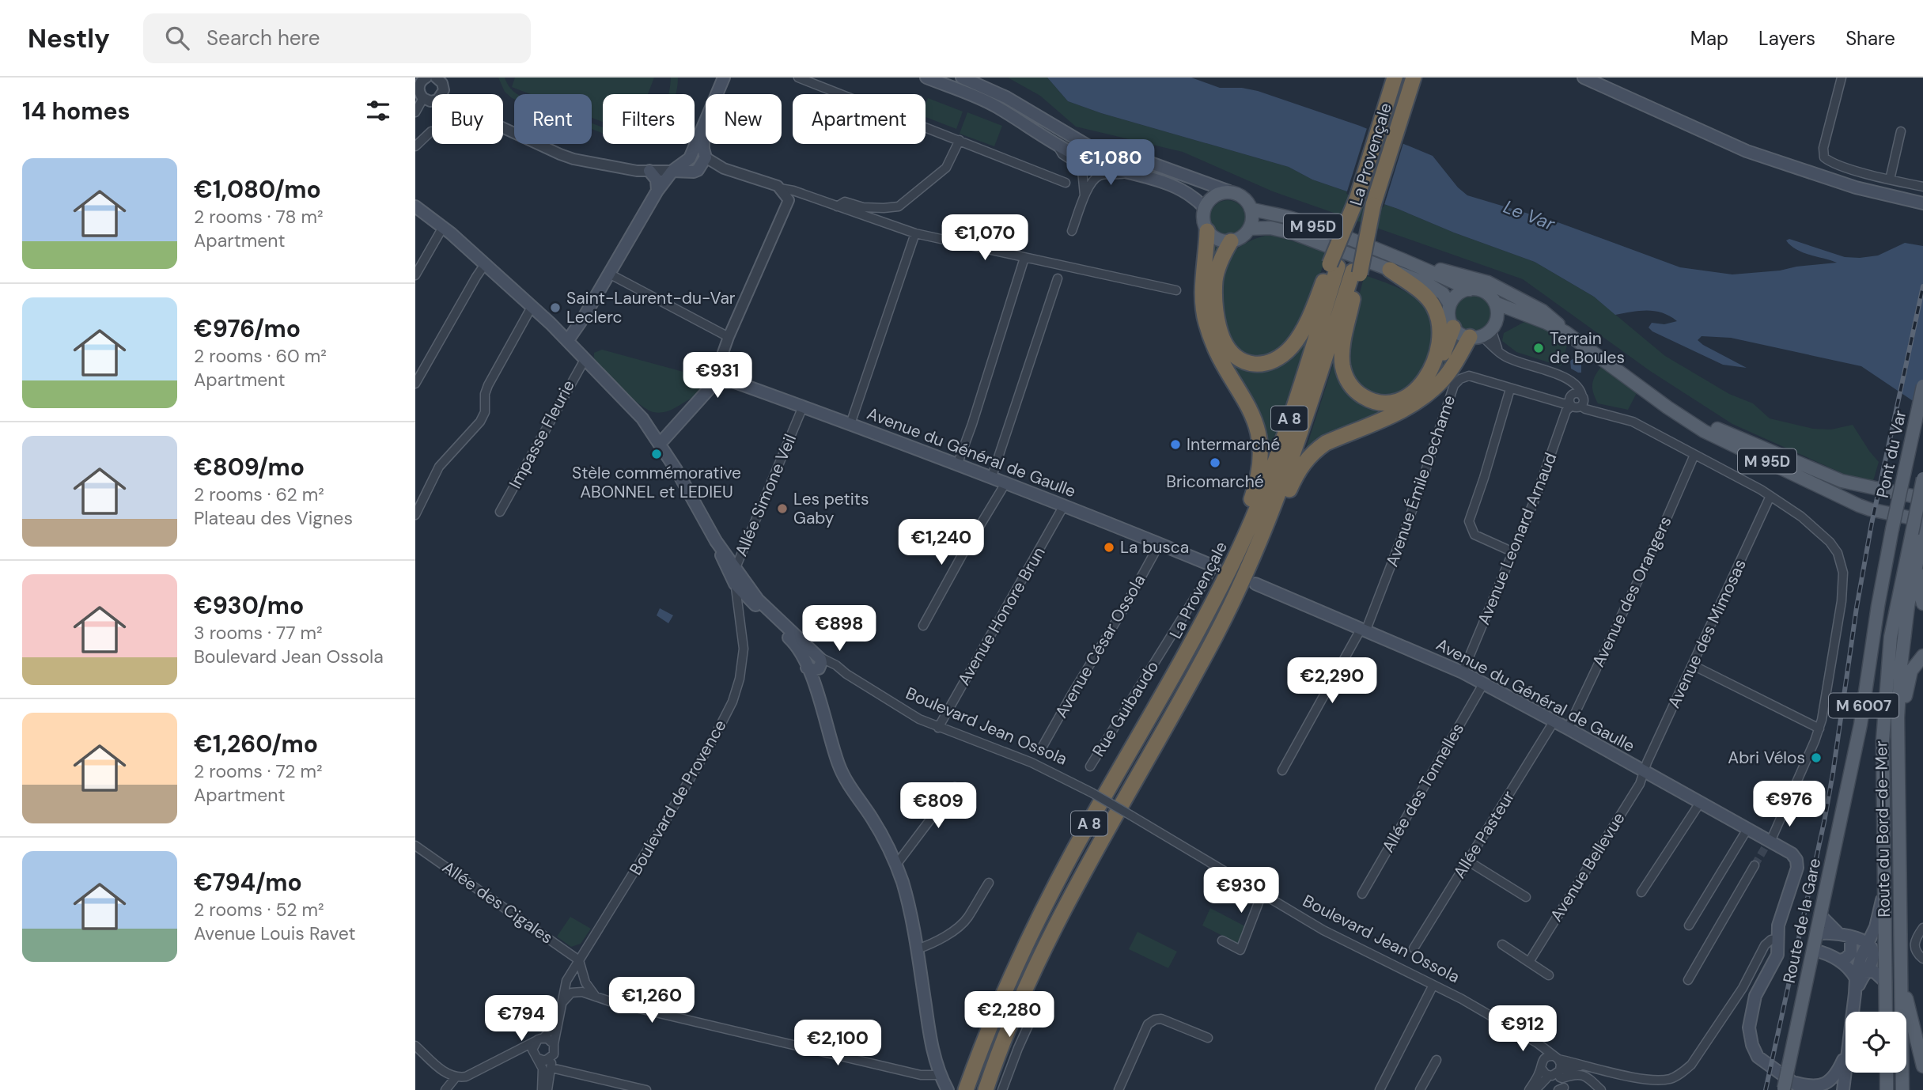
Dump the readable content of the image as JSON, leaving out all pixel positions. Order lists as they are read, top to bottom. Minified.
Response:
{"streets":{"highway":["La Provençale","A 8"],"main road":["M 95D","Avenue du Général de Gaulle","Pont du Var","M 6007","Route du Bord-de-Mer","Route de la Gare"],"street":["Impasse Fleurie","Avenue Émile Dechame","Allée Simone Veil","Avenue Leonard Arnaud","Avenue des Orangers","Avenue Honore Brun","Avenue des Mimosas","Avenue César Ossola","Rue Guibaudo","Boulevard Jean Ossola","Allée des Tonnelles","Boulevard de Provence","Allée Pasteur","Avenue Bellevue","Allée des Cigales"]},"crossings":[["Avenue du Général de Gaulle","Avenue Émile Dechame"],["Avenue du Général de Gaulle","Allée Simone Veil"],["Avenue du Général de Gaulle","Avenue Leonard Arnaud"],["Avenue du Général de Gaulle","Avenue des Orangers"],["Avenue du Général de Gaulle","Avenue Honore Brun"],["Avenue du Général de Gaulle","Avenue des Mimosas"],["Avenue du Général de Gaulle","Avenue César Ossola"],["Avenue du Général de Gaulle","Rue Guibaudo"],["Avenue du Général de Gaulle","Boulevard Jean Ossola"],["Avenue du Général de Gaulle","Allée des Tonnelles"],["Avenue du Général de Gaulle","Allée Pasteur"],["Avenue du Général de Gaulle","Avenue Bellevue"],["Pont du Var","Route de la Gare"],["Avenue Émile Dechame","Avenue Leonard Arnaud"],["Allée Simone Veil","Boulevard de Provence"],["Avenue Honore Brun","Boulevard Jean Ossola"],["Avenue des Mimosas","Avenue Bellevue"],["Boulevard de Provence","Allée des Cigales"]],"water":["Le Var"],"places":["Saint-Laurent-du-Var Leclerc","Terrain de Boules","Intermarché","Stèle commémorative ABONNEL et LEDIEU","Bricomarché","Les petits Gaby","La busca","Abri Vélos"],"page":{"header":"Nestly","search":"Search here","nav":["Map","Layers","Share"],"heading":"14 homes","chip":["Buy","Rent","Filters","New","Apartment"],"price":["€1,080","€1,070","€931","€1,240","€898","€2,290","€976","€809","€930","€1,260","€2,280","€794","€912","€2,100"],"list":[{"name":"€1,080/mo","note":"2 rooms · 78 m² · Apartment"},{"name":"€976/mo","note":"2 rooms · 60 m² · Apartment"},{"name":"€809/mo","note":"2 rooms · 62 m² · Plateau des Vignes"},{"name":"€930/mo","note":"3 rooms · 77 m² · Boulevard Jean Ossola"},{"name":"€1,260/mo","note":"2 rooms · 72 m² · Apartment"},{"name":"€794/mo","note":"2 rooms · 52 m² · Avenue Louis Ravet"}]}}
